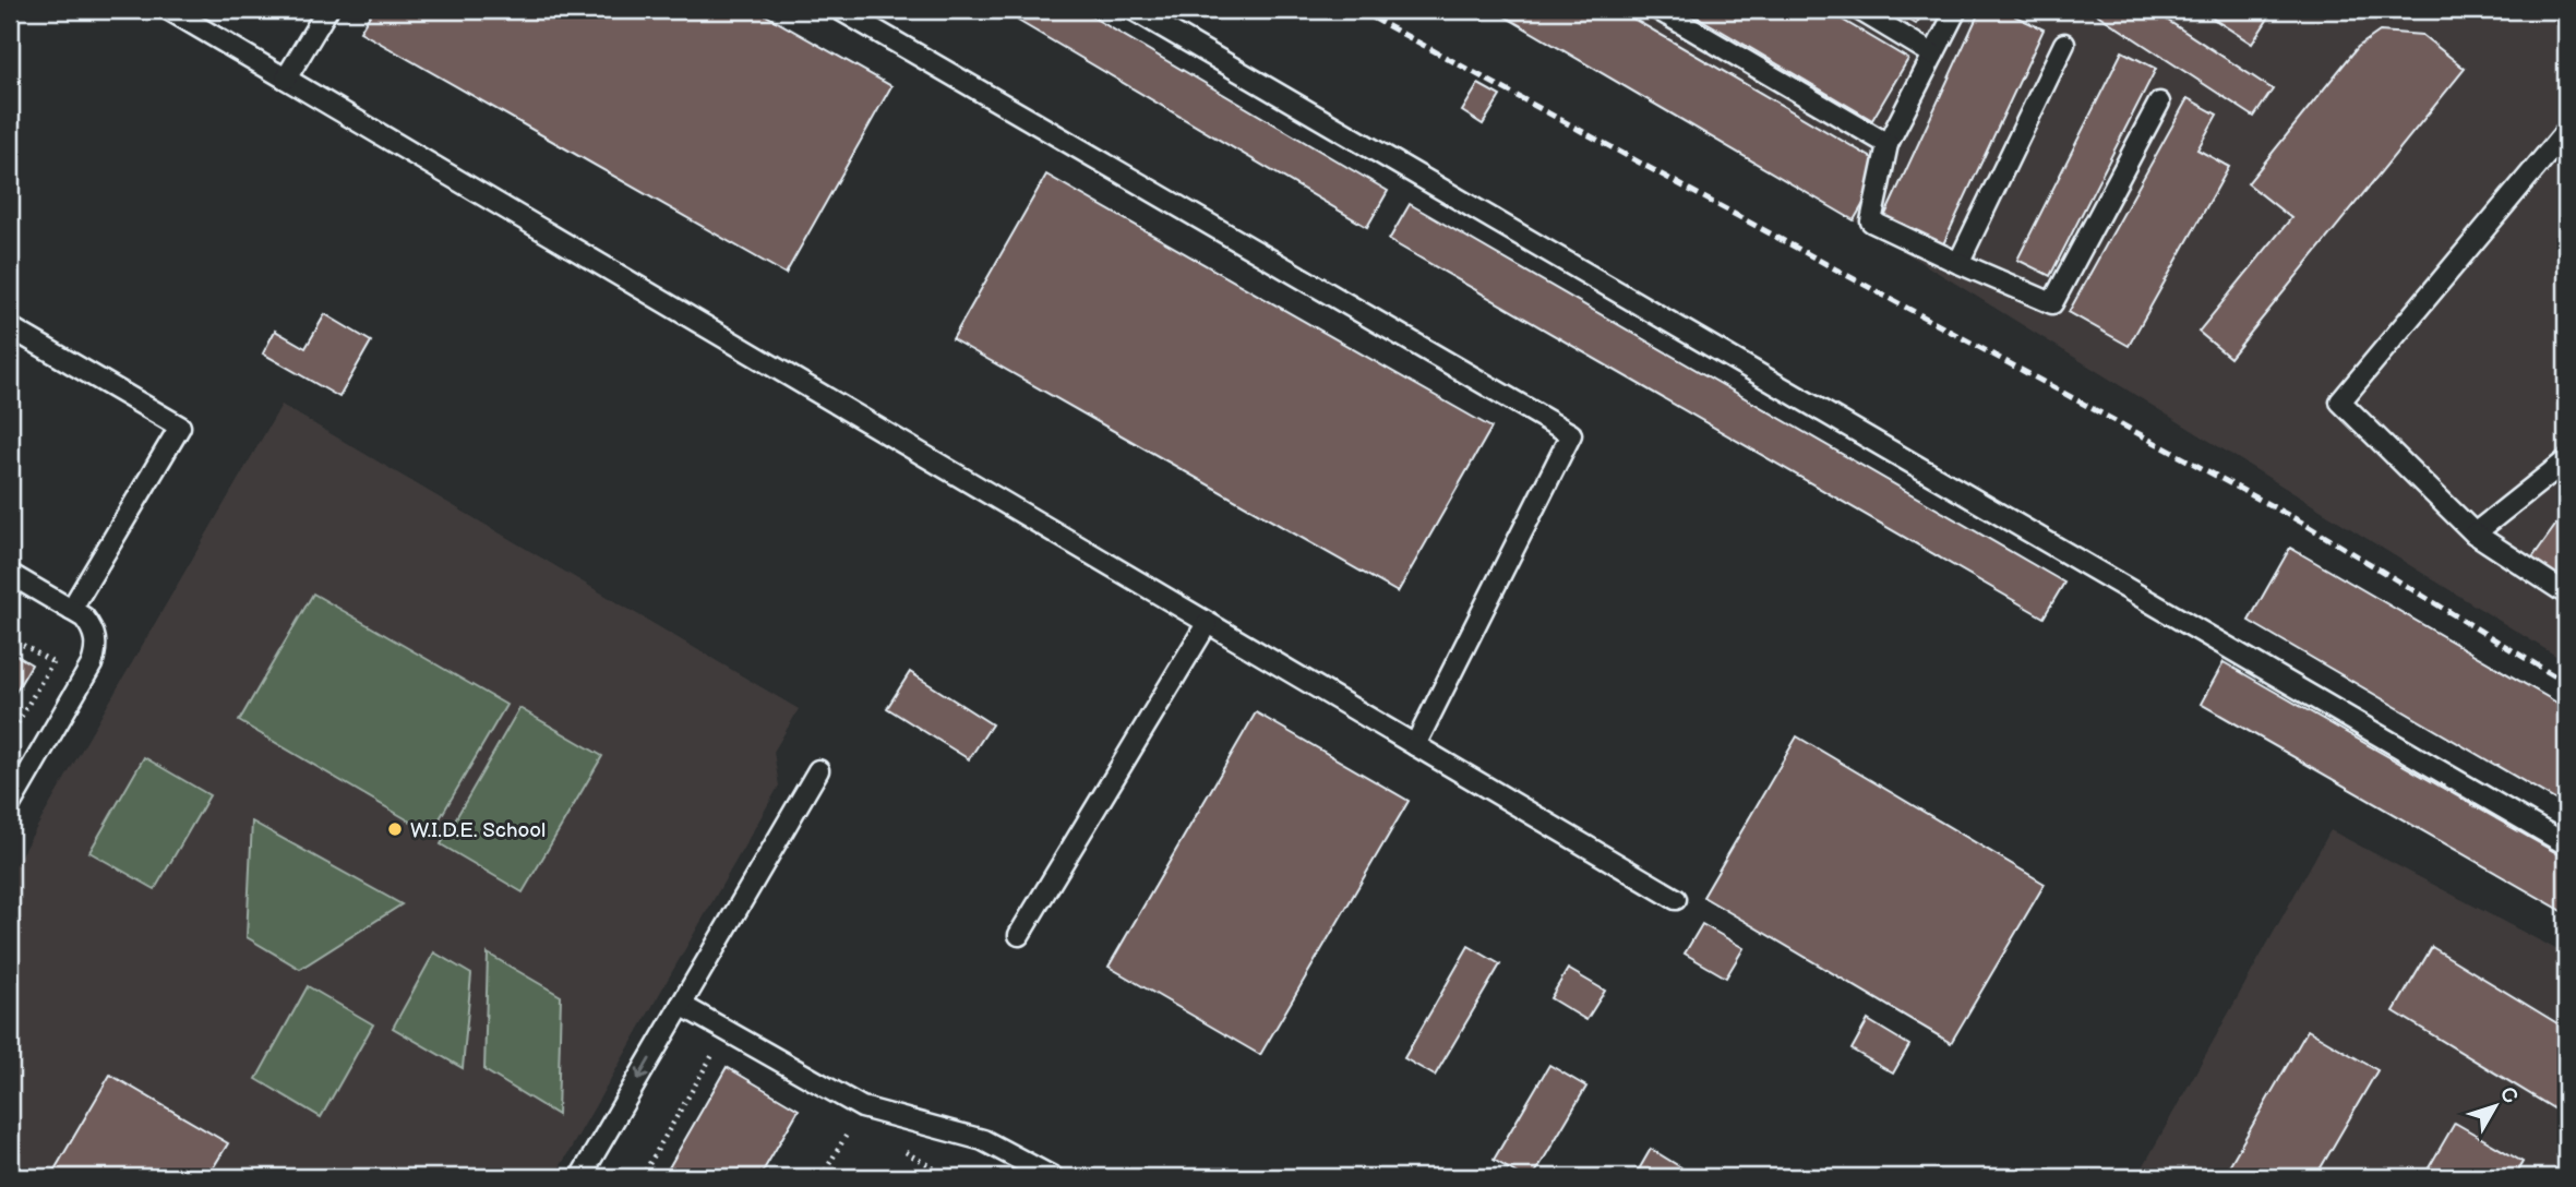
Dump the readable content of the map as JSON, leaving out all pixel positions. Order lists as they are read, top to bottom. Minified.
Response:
{"places":["W.I.D.E. School"],"north":"top right"}
